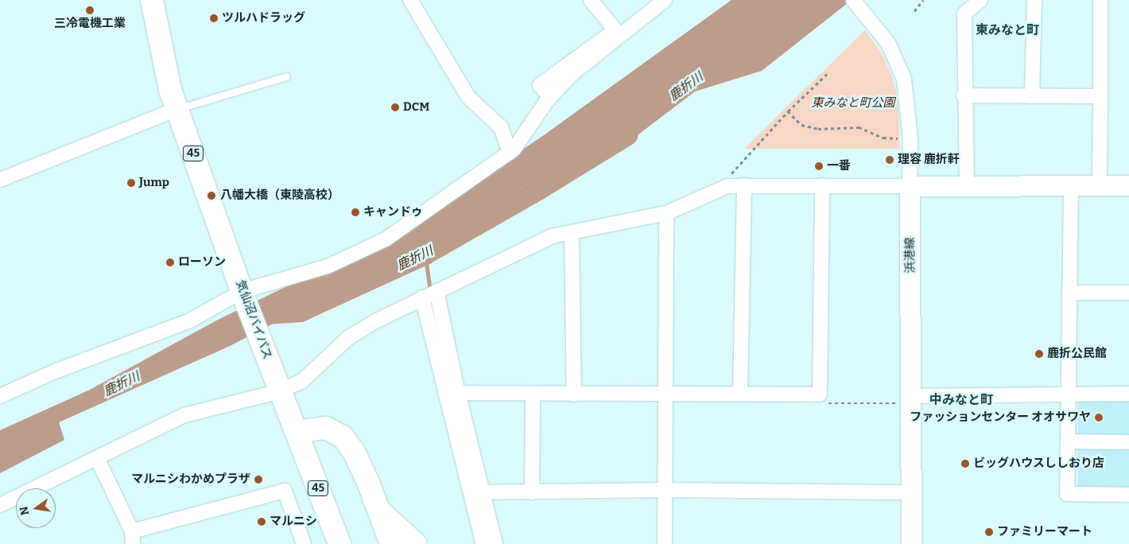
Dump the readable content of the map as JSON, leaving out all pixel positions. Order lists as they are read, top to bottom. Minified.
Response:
{"streets":{"highway":["45","気仙沼バイパス"],"street":["浜港線"]},"districts":["東みなと町","中みなと町"],"water":["鹿折川"],"parks":["東みなと町公園"],"places":["三冷電機工業","ツルハドラッグ","DCM","理容 鹿折軒","一番","Jump","八幡大橋（東陵高校）","キャンドゥ","ローソン","鹿折公民館","ファッションセンター オオサワヤ","ビッグハウスししおり店","マルニシわかめプラザ","マルニシ","ファミリーマート"],"north":"left"}
